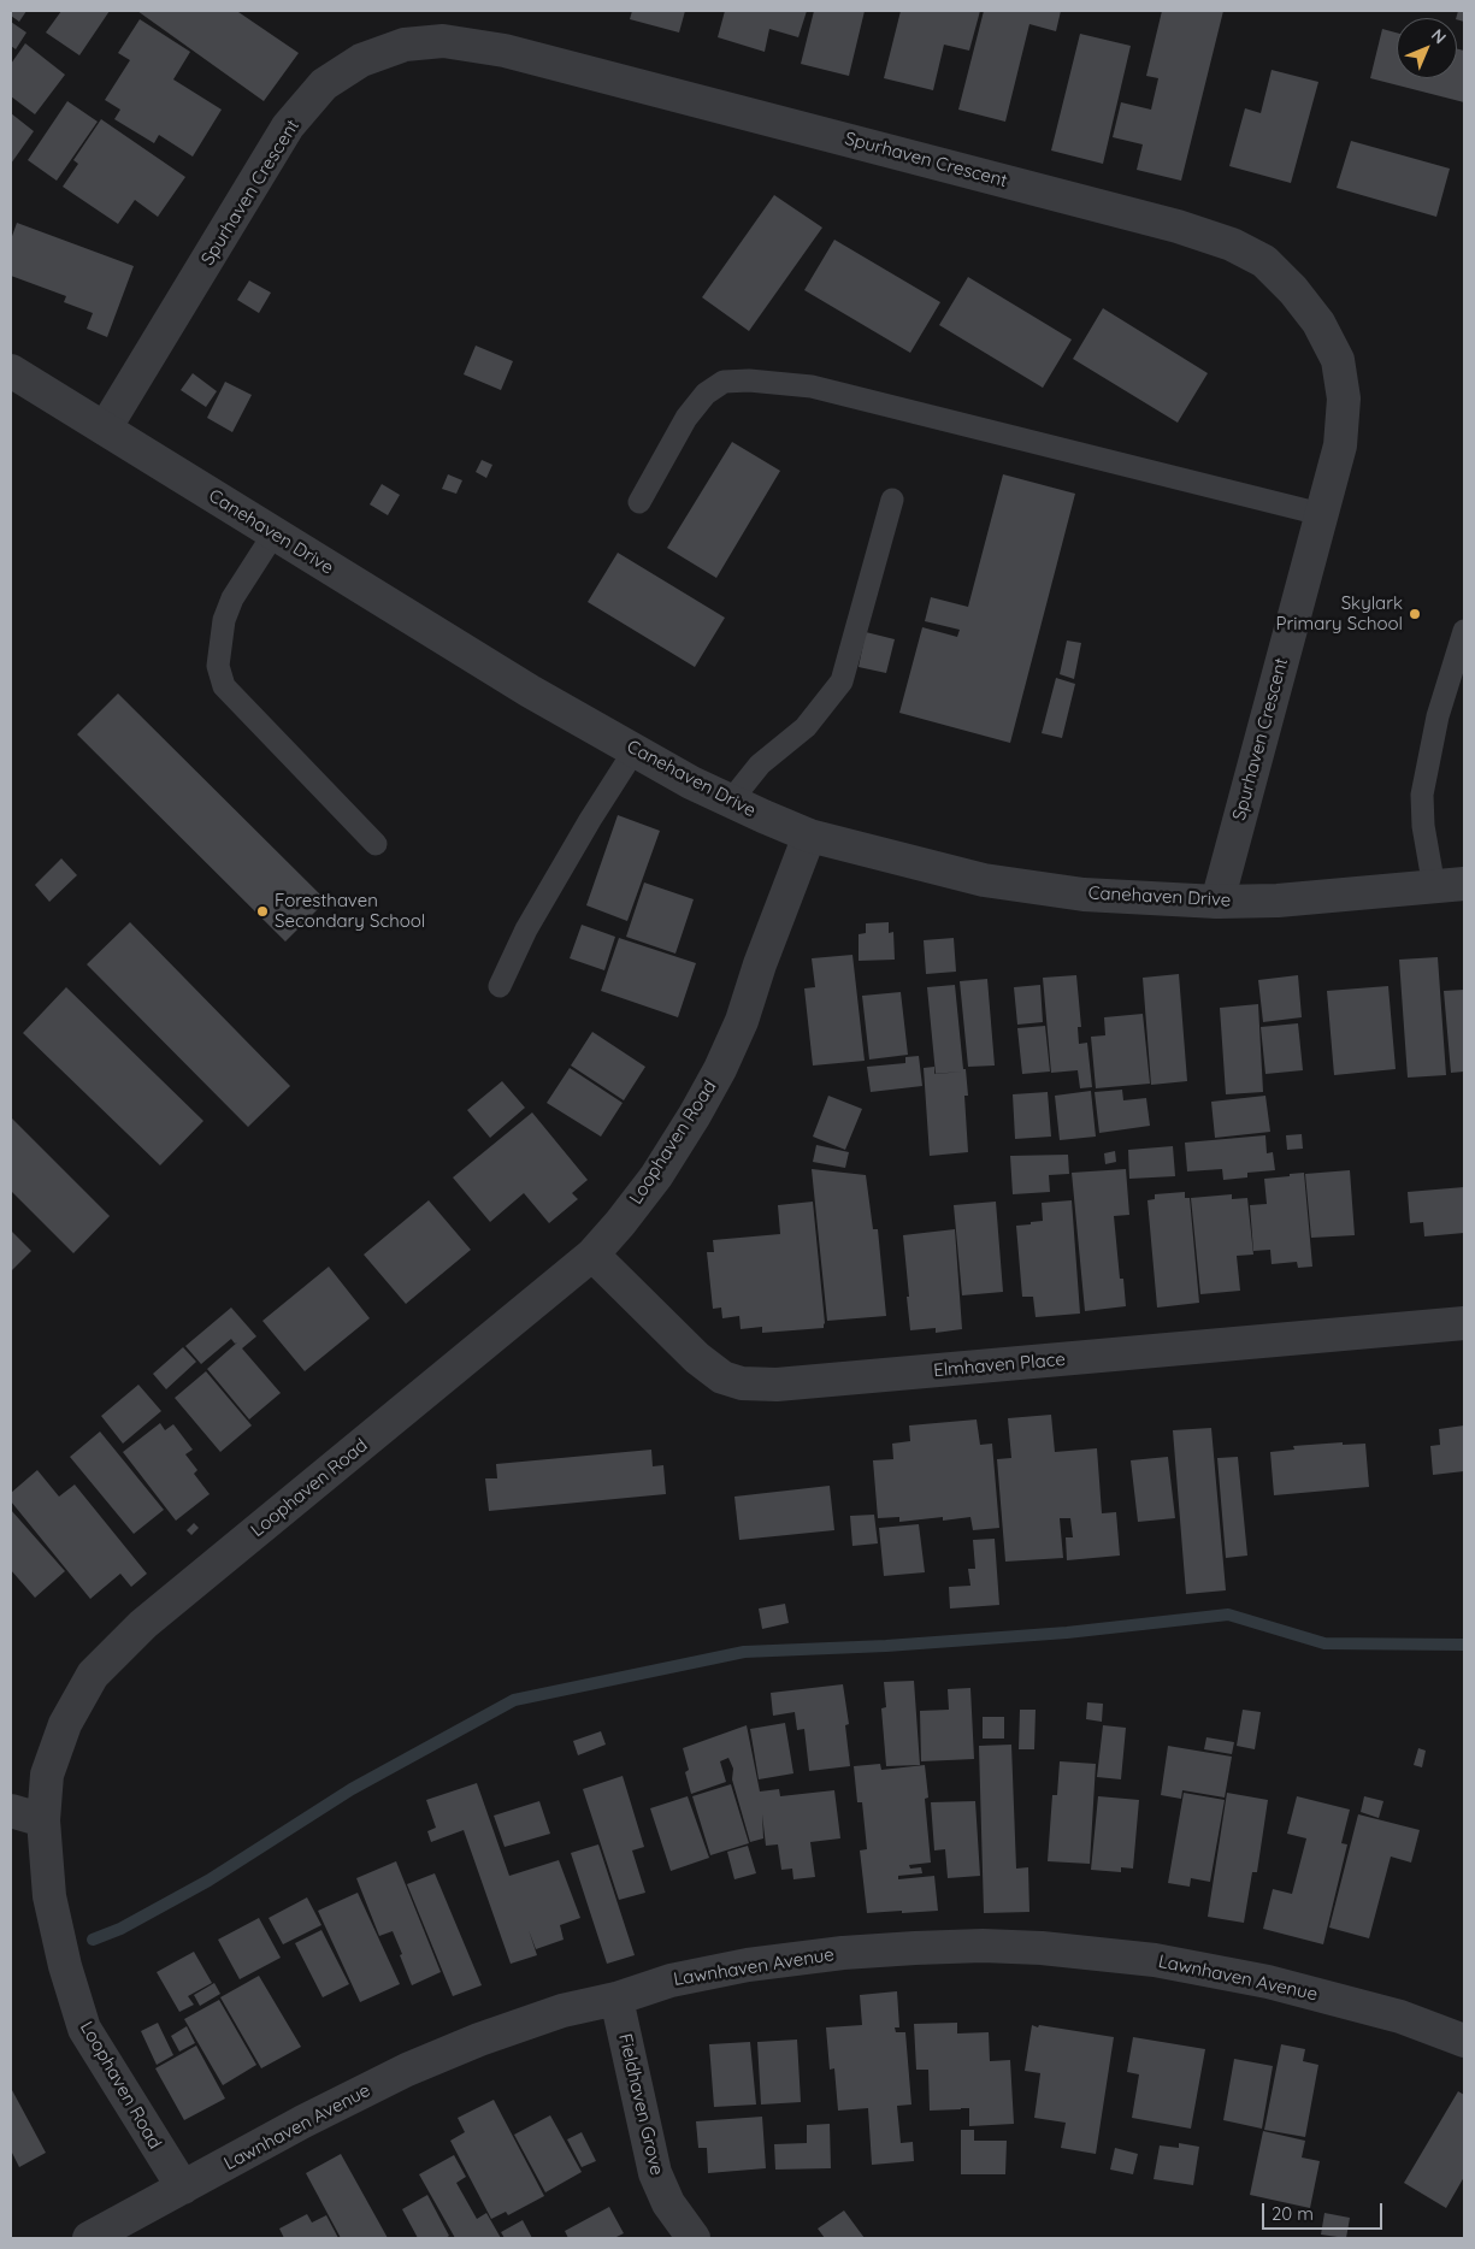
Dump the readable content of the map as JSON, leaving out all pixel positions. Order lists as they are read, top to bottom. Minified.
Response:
{"streets":{"street":["Spurhaven Crescent","Canehaven Drive","Loophaven Road","Elmhaven Place","Lawnhaven Avenue","Fieldhaven Grove"]},"crossings":[["Spurhaven Crescent","Canehaven Drive"],["Canehaven Drive","Loophaven Road"],["Loophaven Road","Elmhaven Place"],["Loophaven Road","Lawnhaven Avenue"],["Lawnhaven Avenue","Fieldhaven Grove"]],"places":["Skylark Primary School","Foresthaven Secondary School"],"scale_bar":"20 m","north":"top right"}
